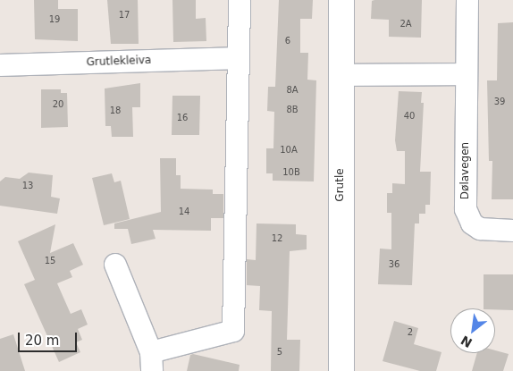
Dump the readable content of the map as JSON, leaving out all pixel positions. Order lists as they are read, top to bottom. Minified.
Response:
{"streets":{"street":["Grutlekleiva","Dølavegen","Grutle"]},"house_numbers":["17","19","2A","6","8A","39","20","8B","18","40","16","10A","10B","13","14","12","15","36","2","5"],"scale_bar":"20 m","north":"bottom left"}
